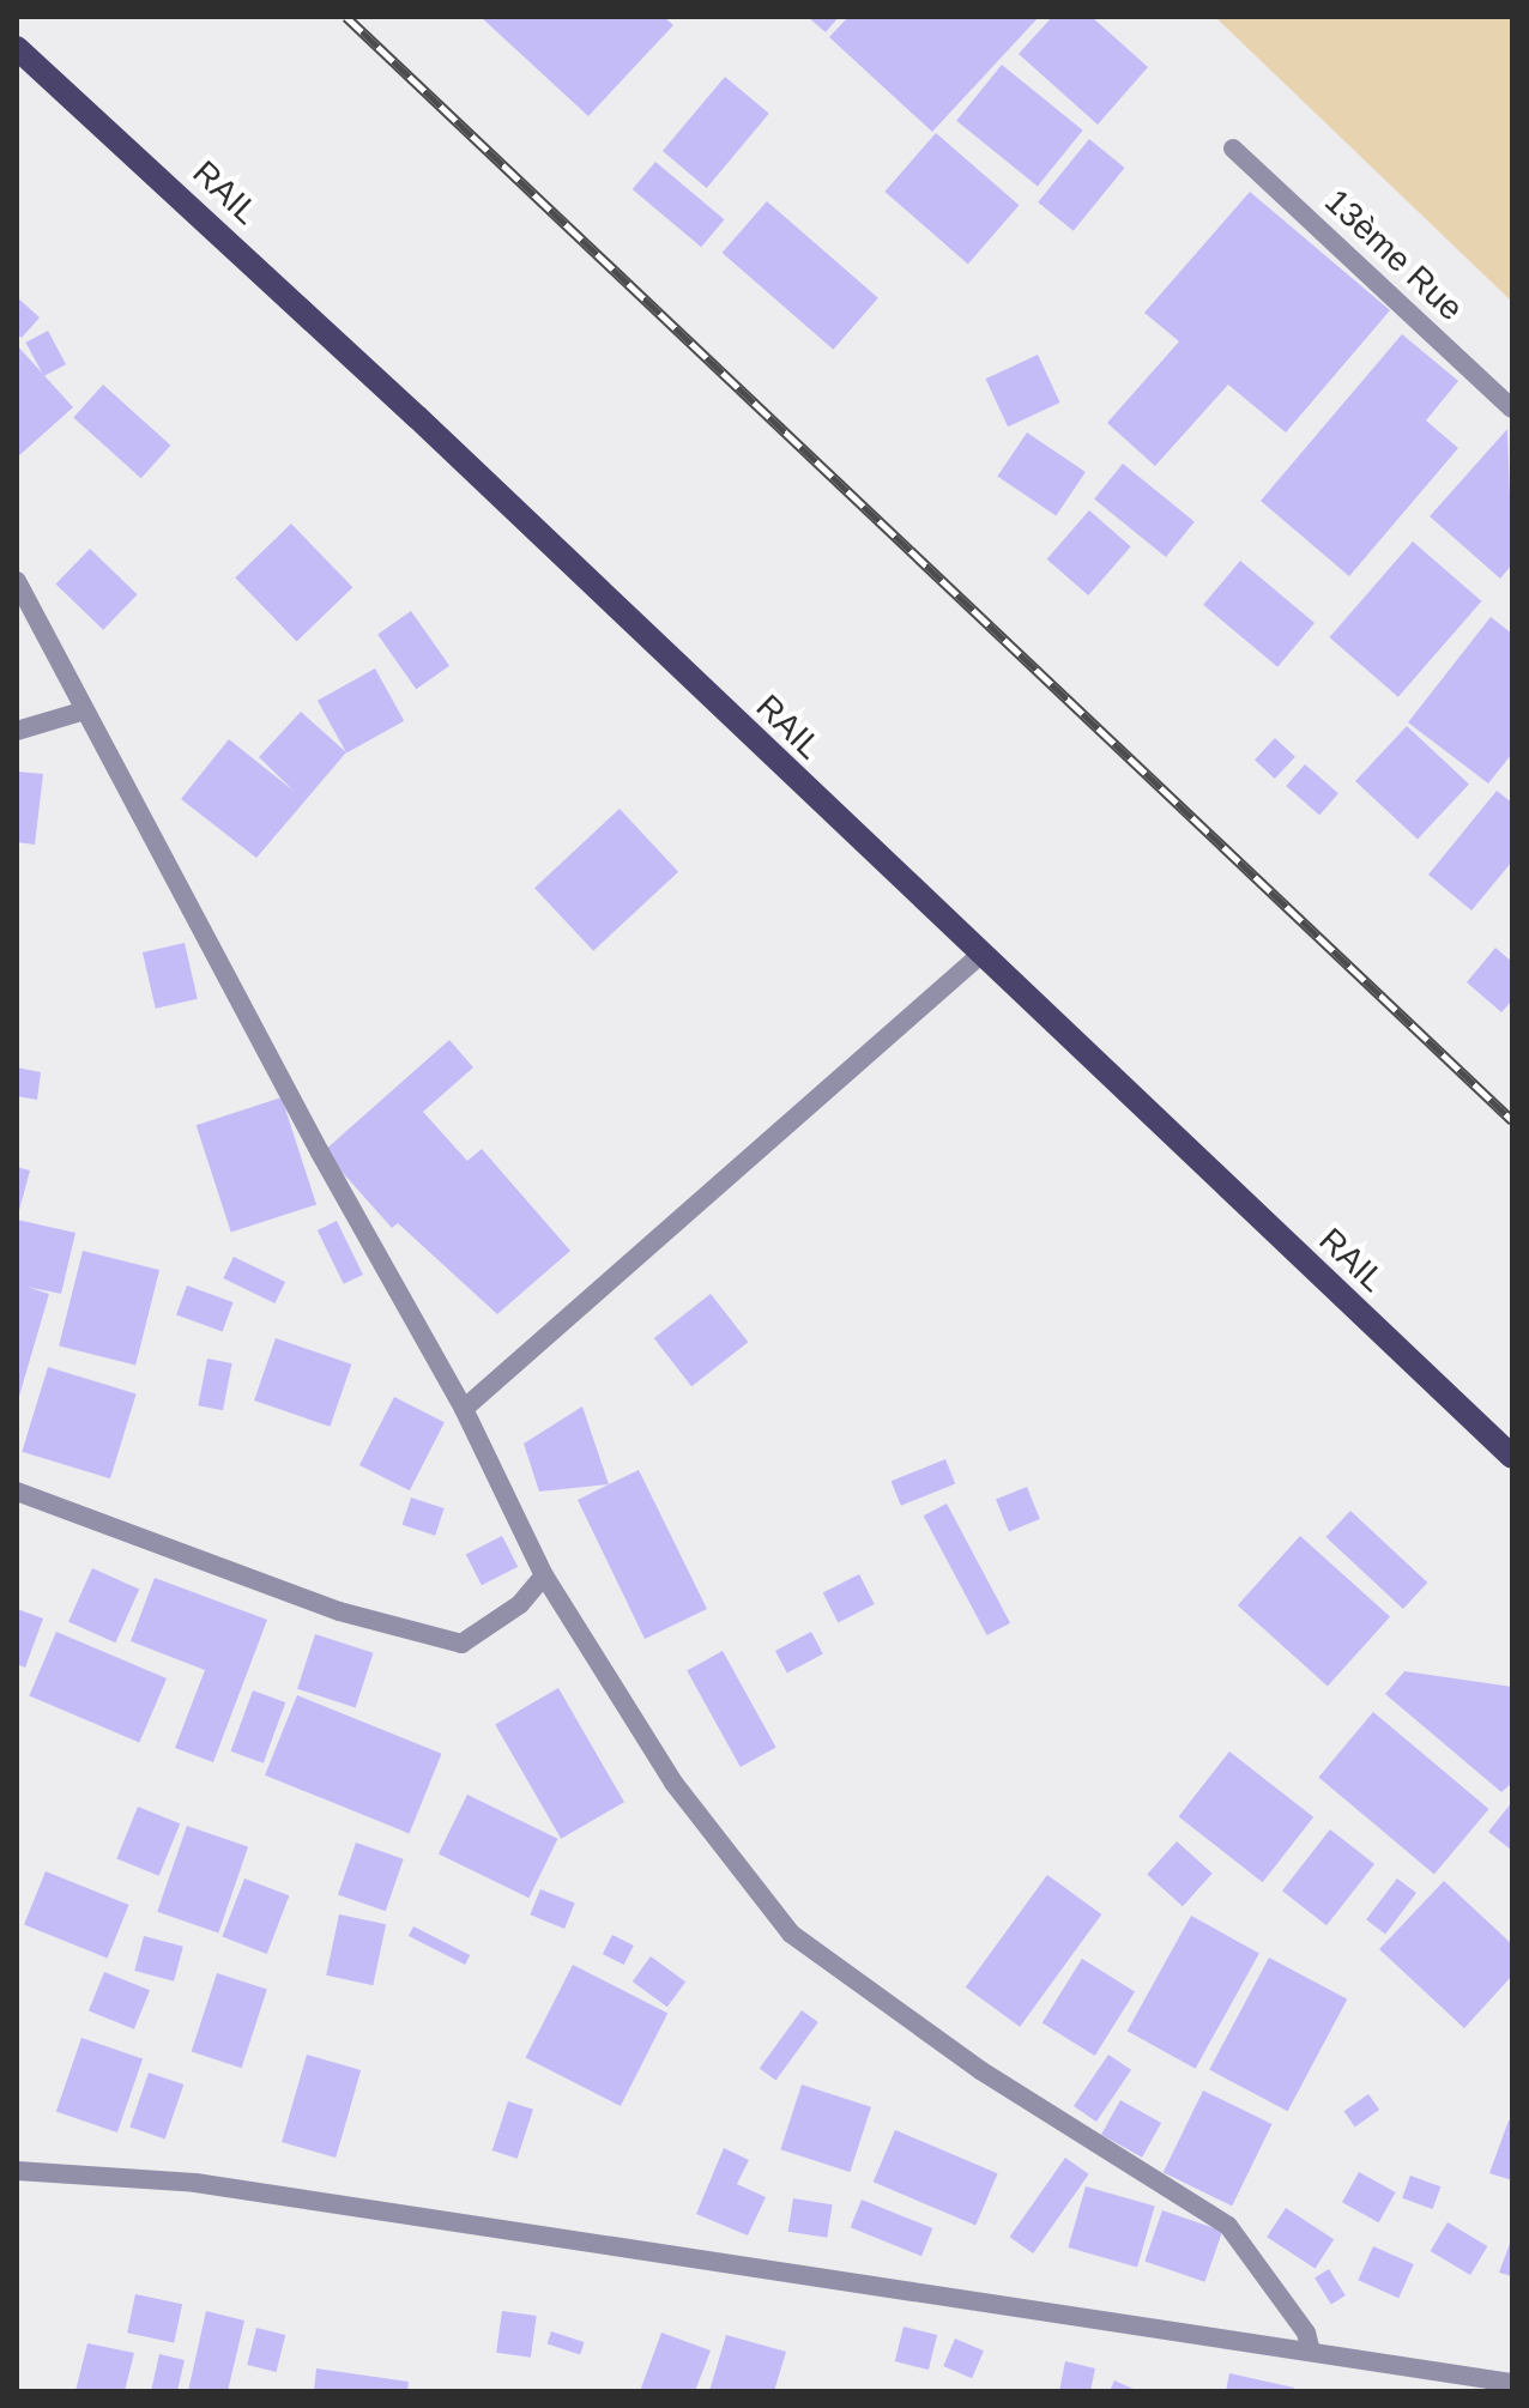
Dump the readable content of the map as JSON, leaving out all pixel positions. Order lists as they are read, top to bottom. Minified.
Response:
{"streets":{"main road":["RAIL"],"street":["13ème Rue"]}}
